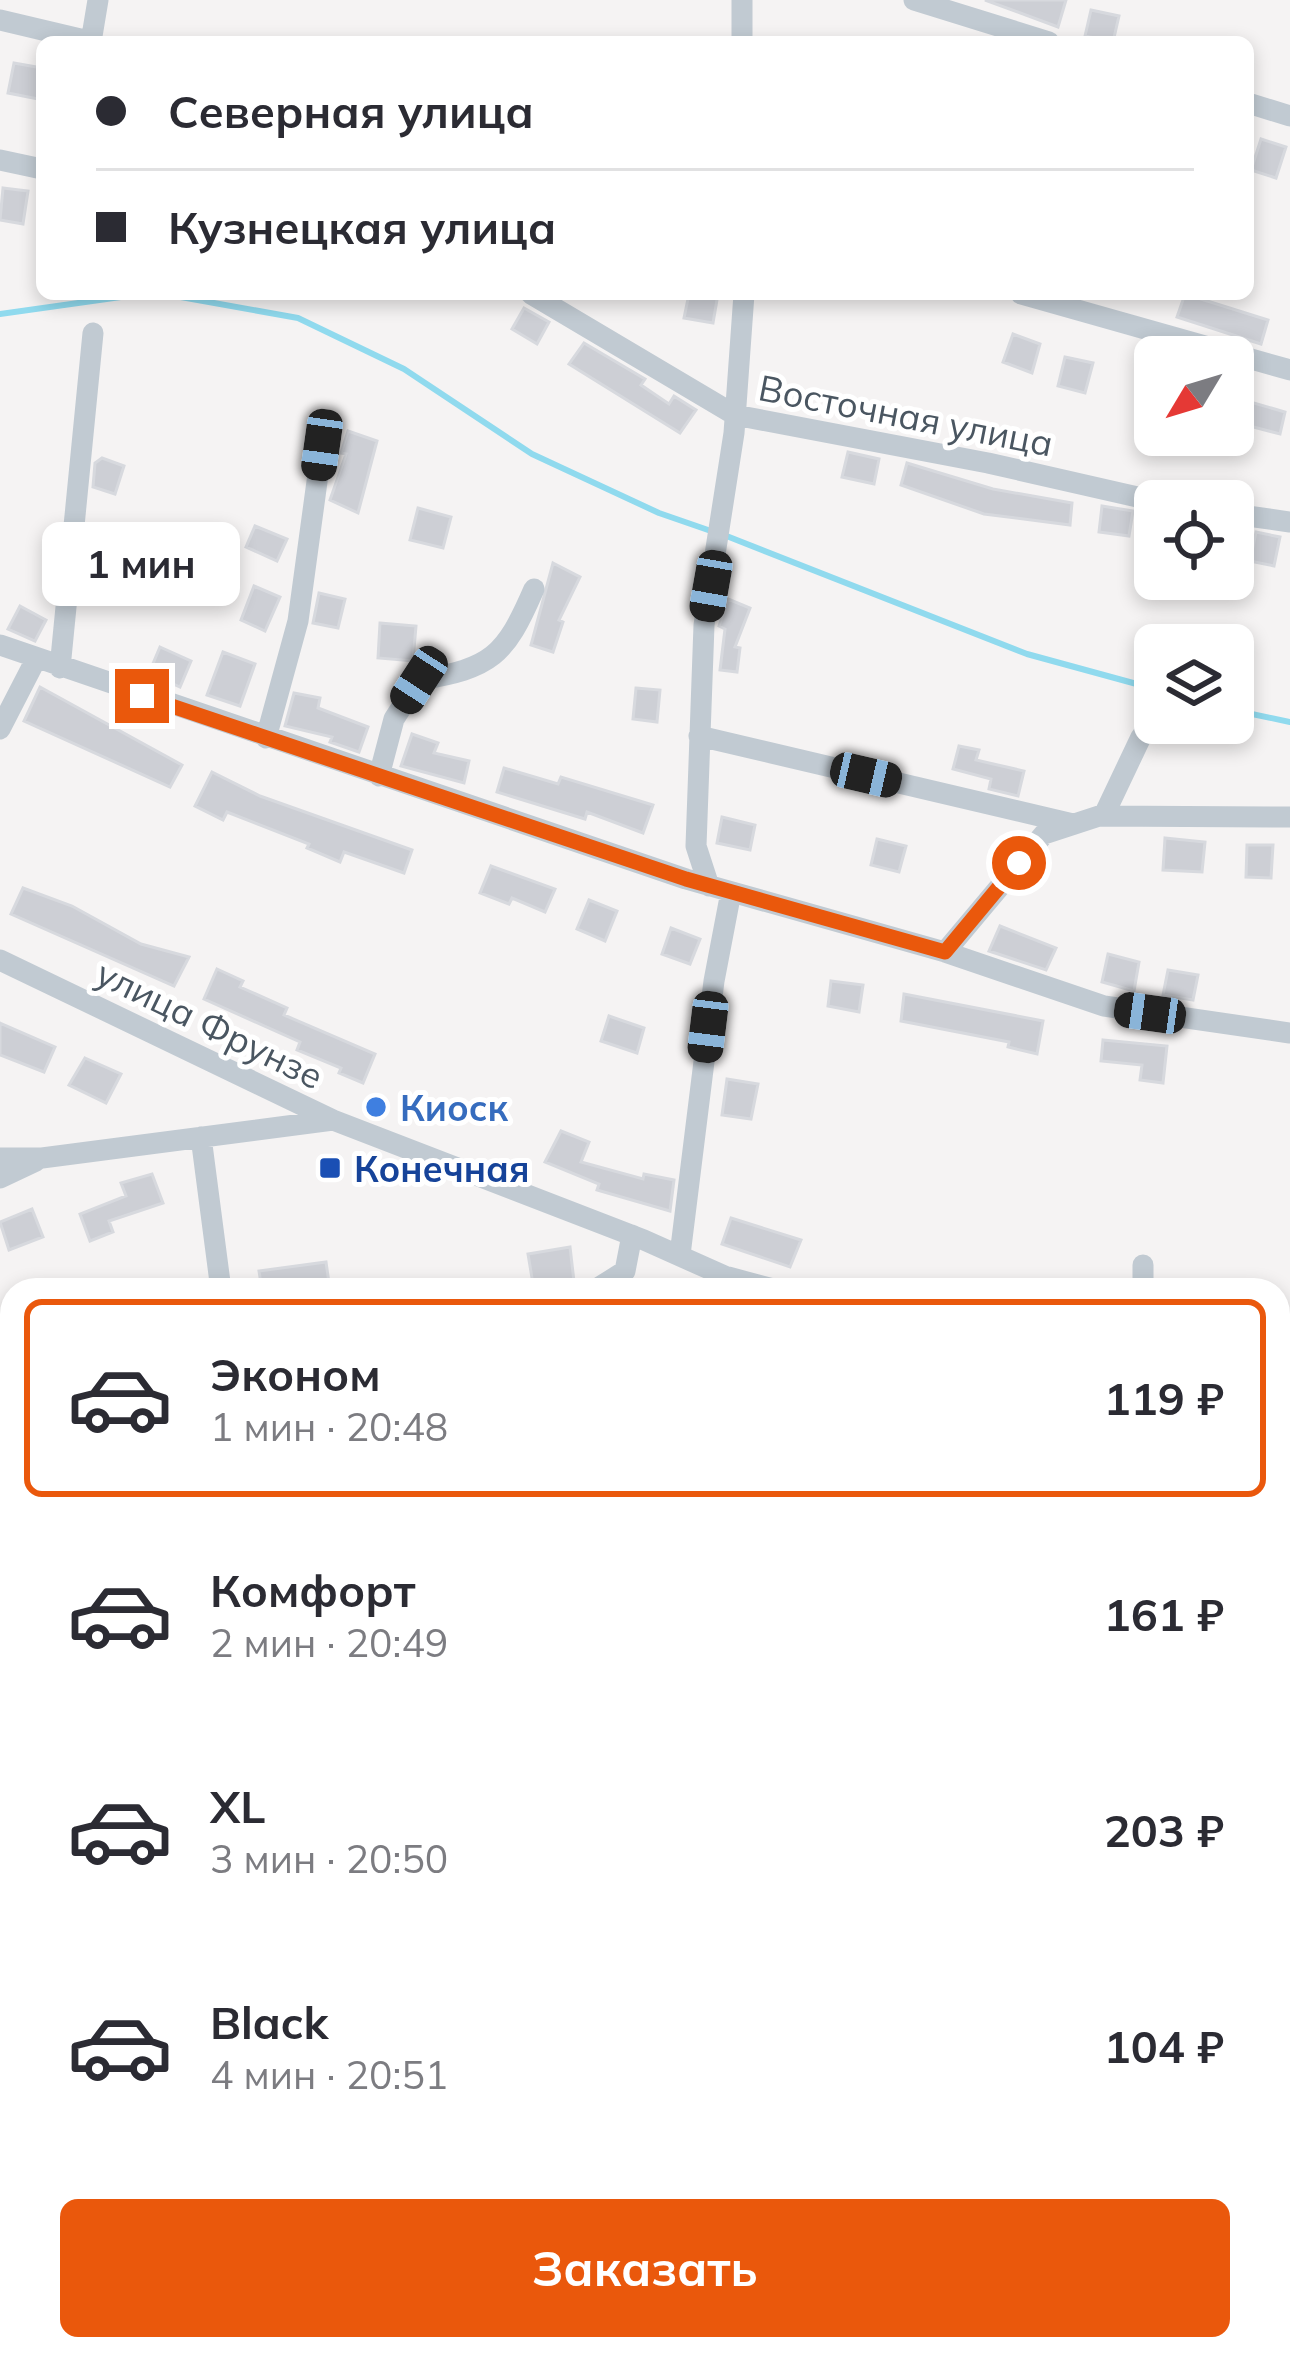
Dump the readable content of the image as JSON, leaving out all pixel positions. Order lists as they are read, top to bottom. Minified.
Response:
{"streets":{"street":["Восточная улица","улица Фрунзе"]},"places":{"other":["Киоск"],"transit":["Конечная"]},"north":"bottom left","page":{"banner":["Северная улица","Кузнецкая улица"],"bubble":"1 мин","list":[{"name":"Эконом","note":"1 мин · 20:48","value":"119 ₽"},{"name":"Комфорт","note":"2 мин · 20:49","value":"161 ₽"},{"name":"XL","note":"3 мин · 20:50","value":"203 ₽"},{"name":"Black","note":"4 мин · 20:51","value":"104 ₽"}],"buttons":"Заказать"}}
